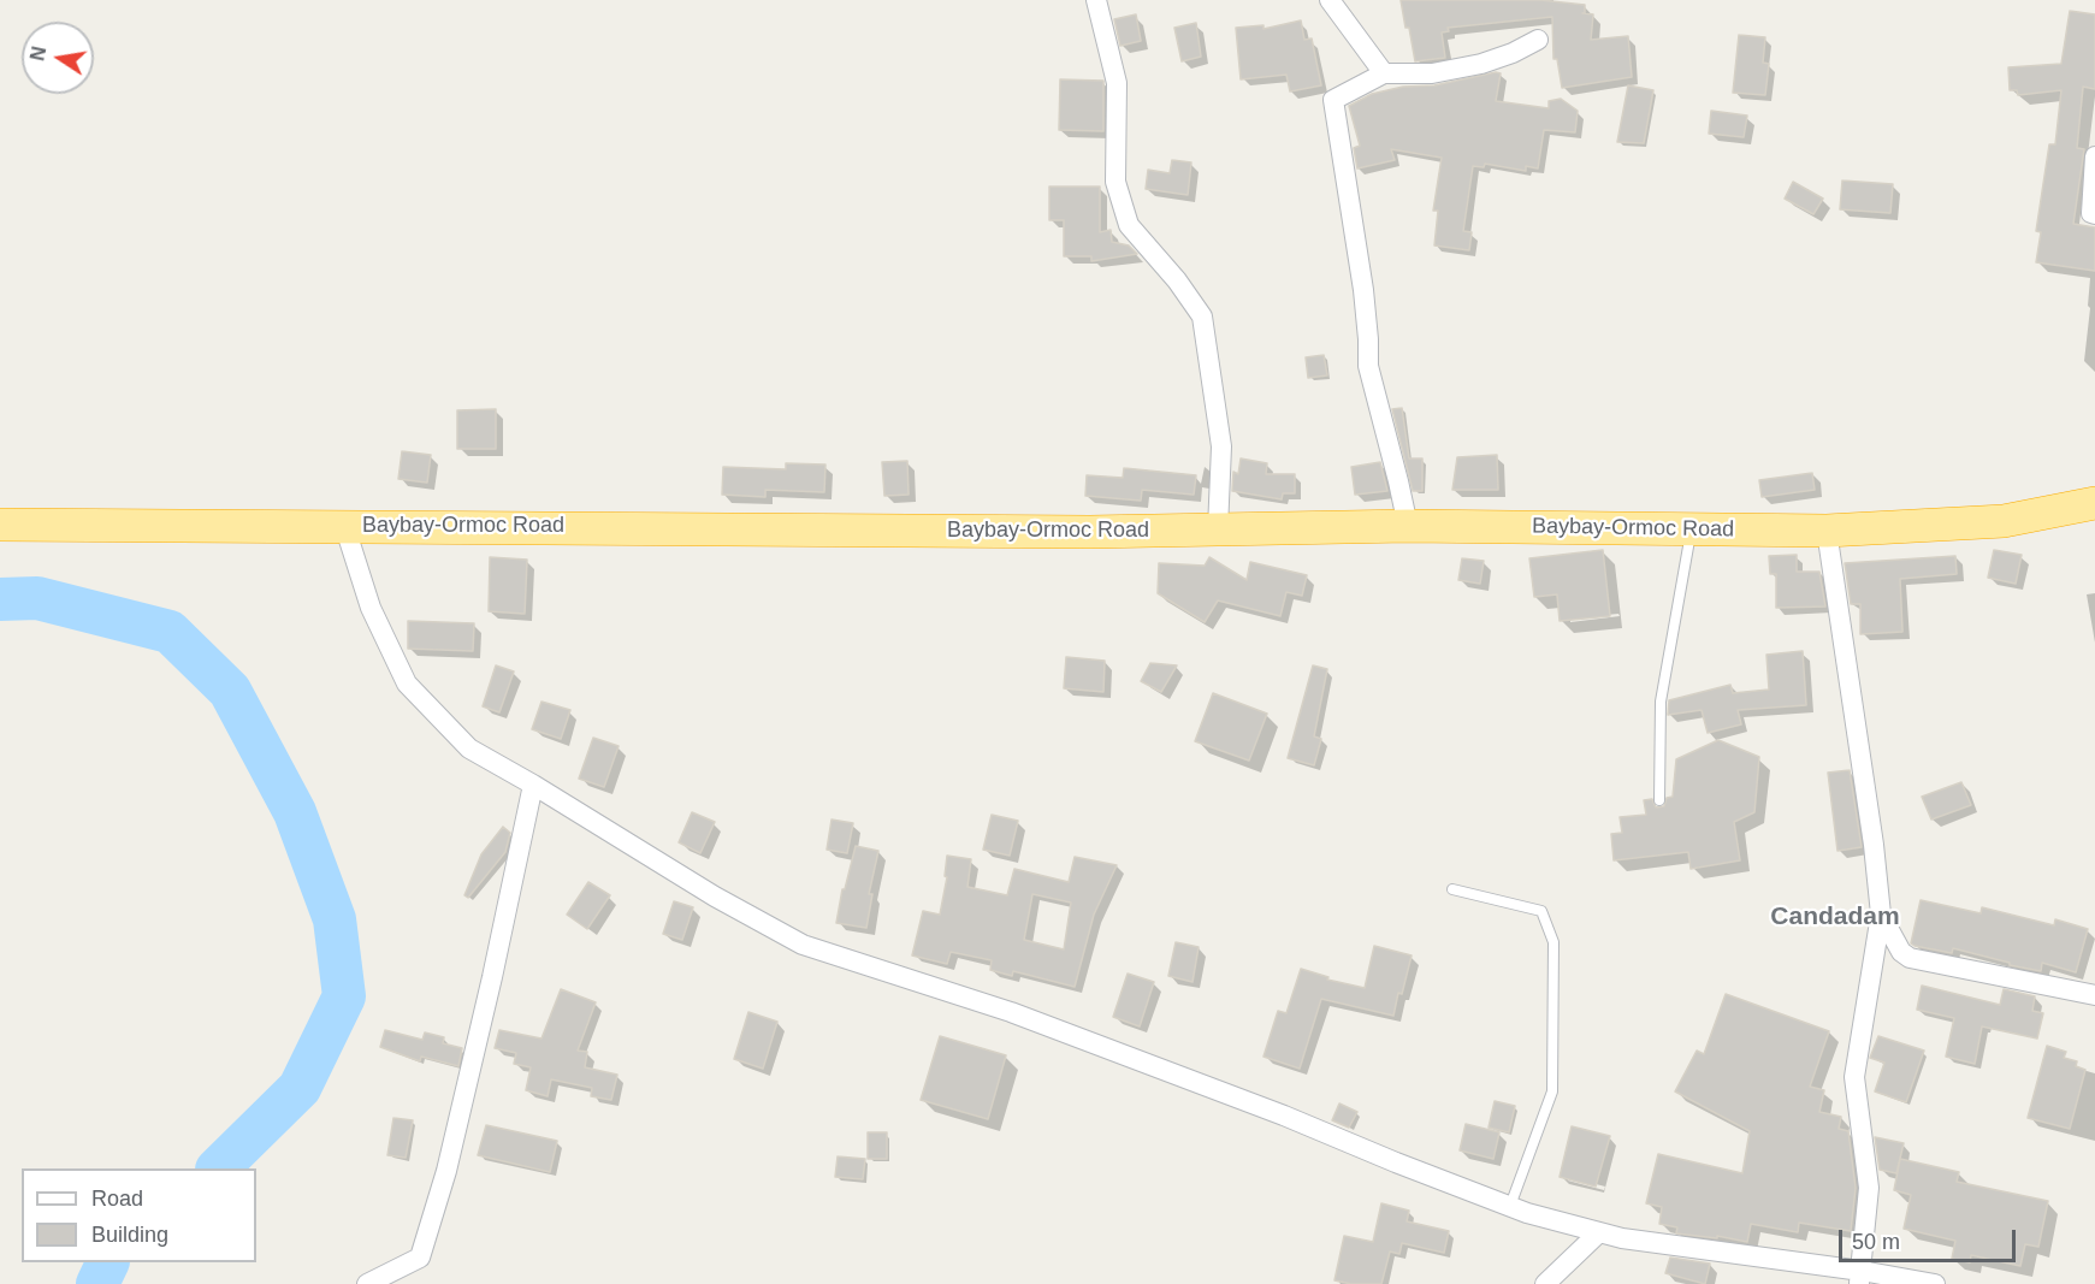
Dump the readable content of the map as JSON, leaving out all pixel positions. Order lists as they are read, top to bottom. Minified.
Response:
{"streets":{"highway":["Baybay-Ormoc Road"]},"districts":["Candadam"],"legend":["Road","Building"],"scale_bar":"50 m","north":"left"}
